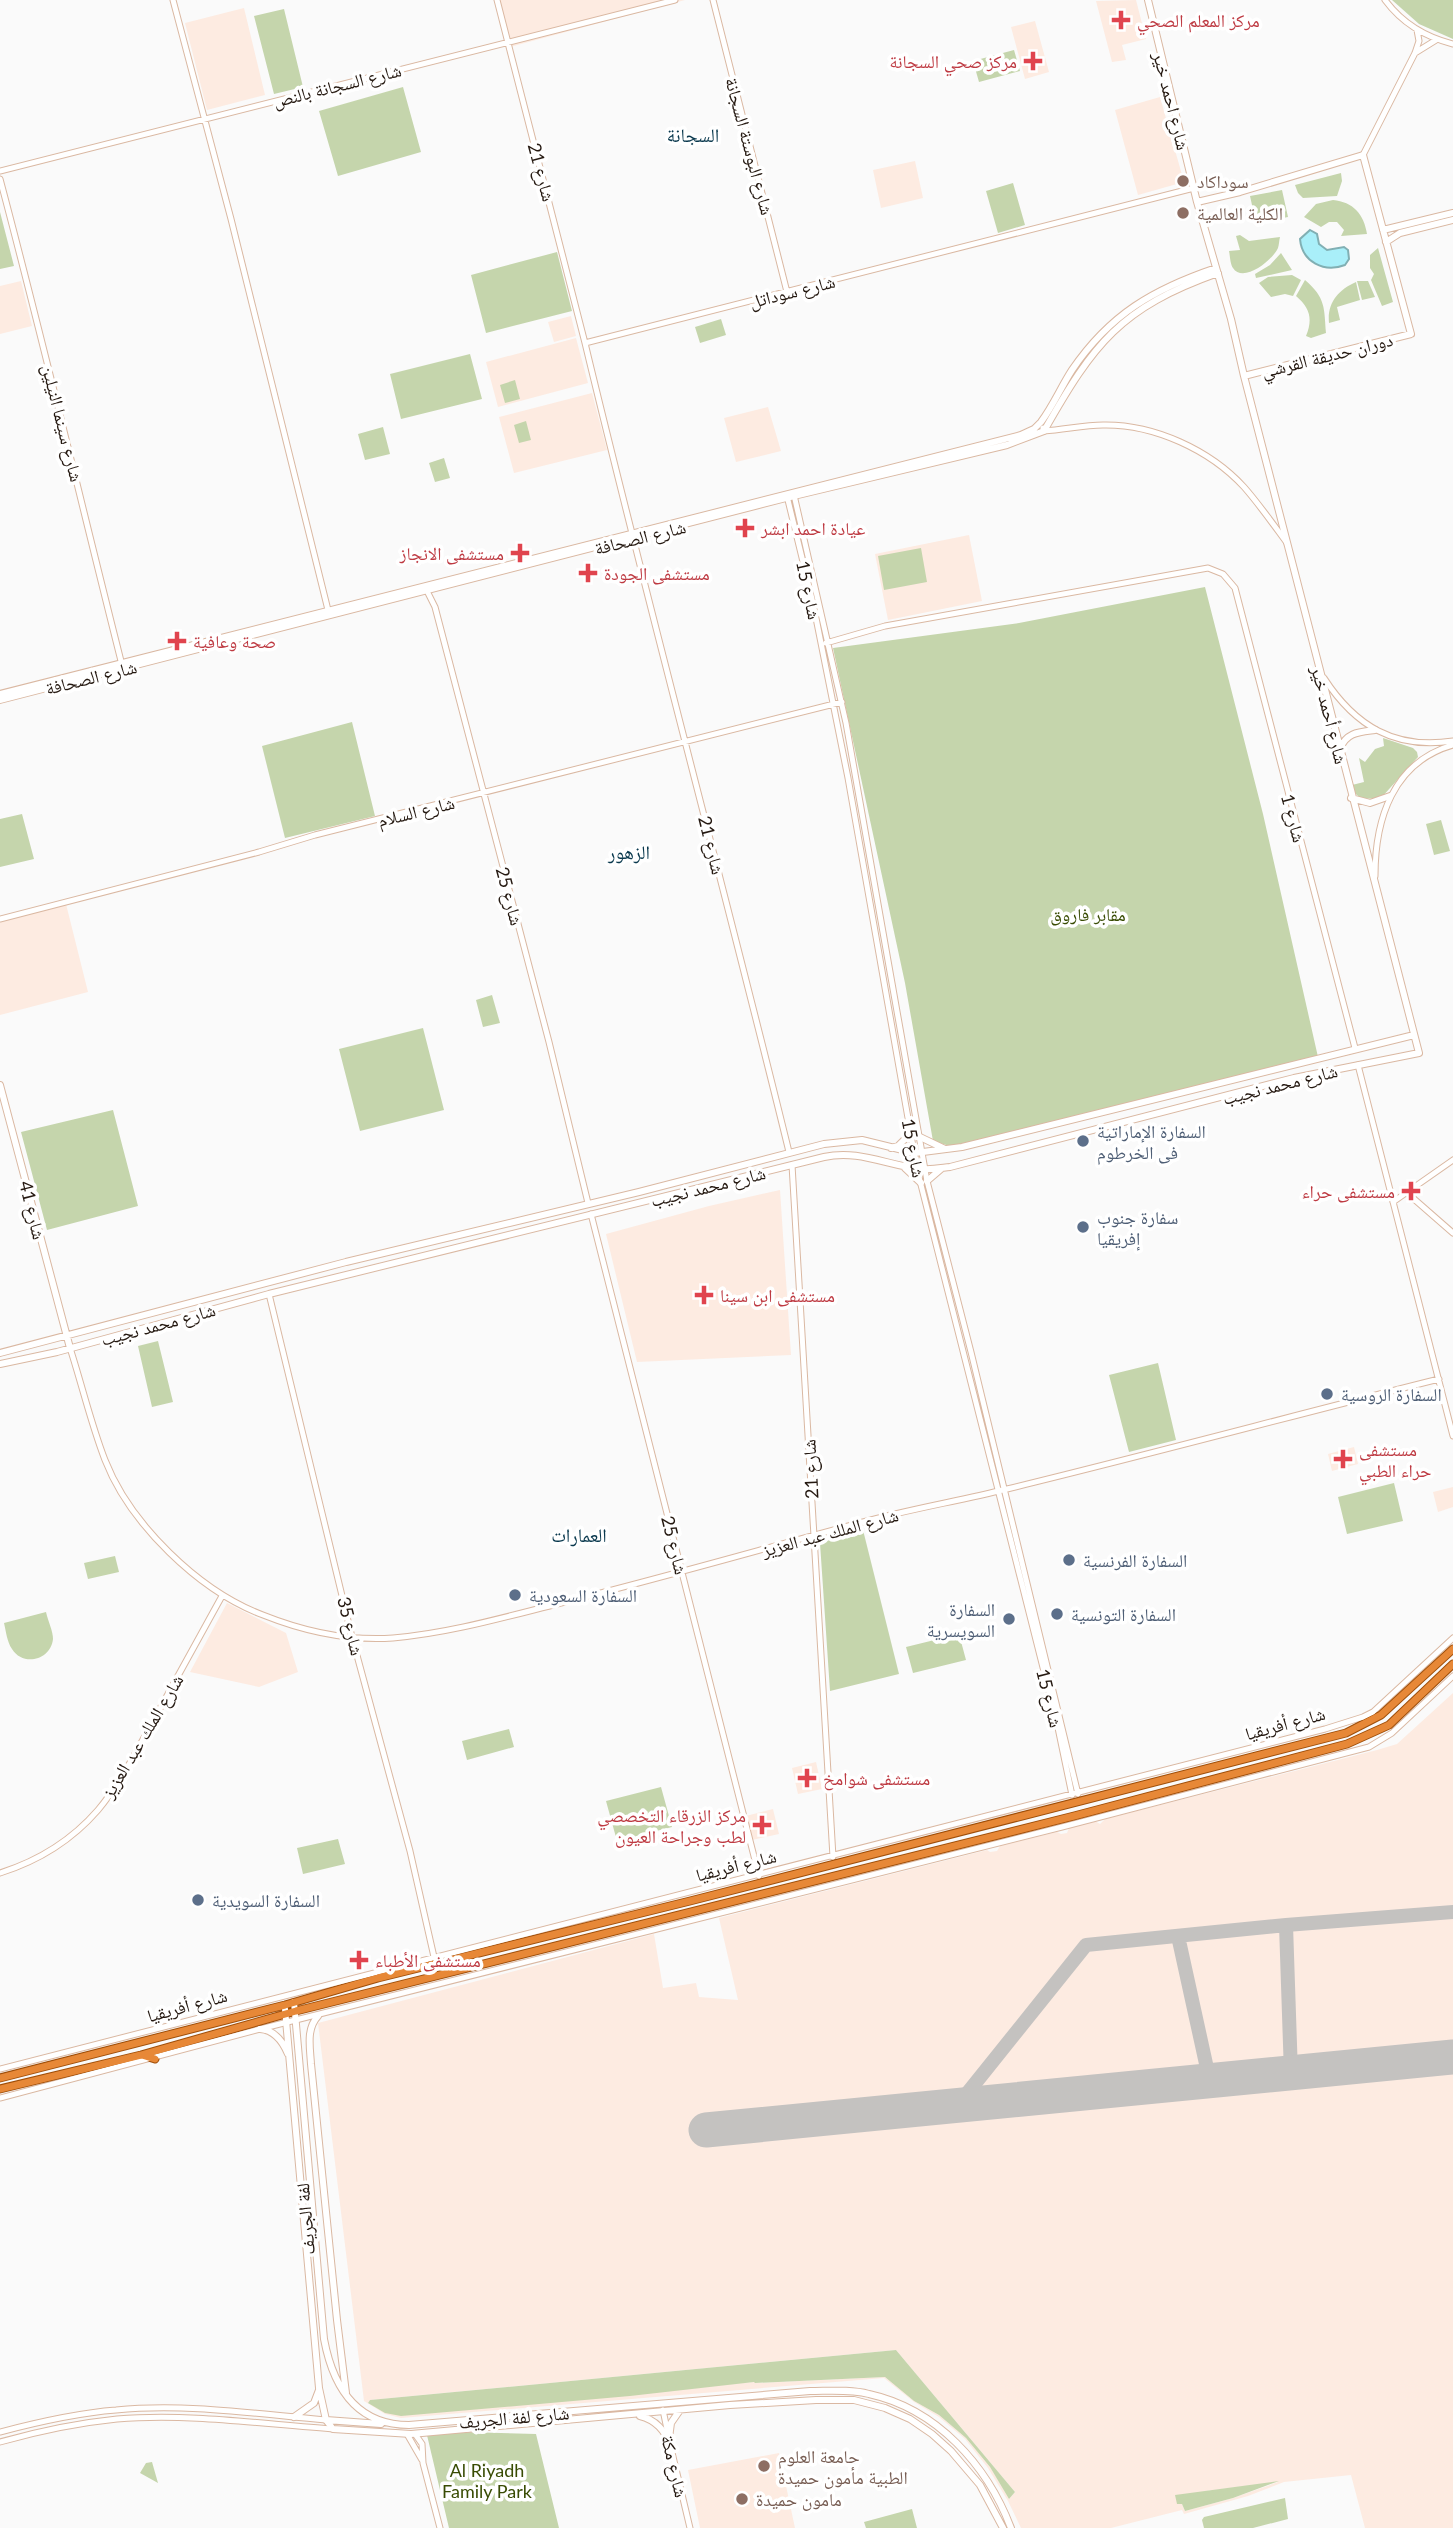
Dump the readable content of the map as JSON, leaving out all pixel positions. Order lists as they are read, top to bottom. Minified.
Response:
{"streets":{"highway":["شارع أفريقيا"],"main road":["شارع احمد خير","دوران حديقة القرشي","شارع الصحافة","شارع أحمد خير","شارع محمد نجيب","شارع 41","لفة الجريف","شارع لفة الجريف"],"street":["شارع السجانة بالنص","شارع البوستة السجانة","شارع 21","شارع سوداتل","شارع سينما النيلين","شارع 15","شارع السلام","شارع 1","شارع 25","شارع الملك عبد العزيز","شارع 35","شارع مكة"]},"crossings":[["شارع السجانة بالنص","شارع 21"],["شارع احمد خير","شارع سوداتل"],["شارع احمد خير","دوران حديقة القرشي"],["شارع البوستة السجانة","شارع سوداتل"],["شارع 21","شارع سوداتل"],["شارع 21","شارع الصحافة"],["شارع 21","شارع السلام"],["شارع 21","شارع محمد نجيب"],["شارع 21","شارع الملك عبد العزيز"],["شارع 21","شارع أفريقيا"],["دوران حديقة القرشي","شارع أحمد خير"],["شارع سينما النيلين","شارع الصحافة"],["شارع الصحافة","شارع 15"],["شارع الصحافة","شارع 25"],["شارع 15","شارع السلام"],["شارع 15","شارع محمد نجيب"],["شارع 15","شارع الملك عبد العزيز"],["شارع 15","شارع أفريقيا"],["شارع أحمد خير","شارع محمد نجيب"],["شارع السلام","شارع 25"],["شارع 1","شارع محمد نجيب"],["شارع 25","شارع محمد نجيب"],["شارع 25","شارع الملك عبد العزيز"],["شارع 25","شارع أفريقيا"],["شارع محمد نجيب","شارع 41"],["شارع محمد نجيب","شارع الملك عبد العزيز"],["شارع محمد نجيب","شارع 35"],["شارع 41","شارع الملك عبد العزيز"],["شارع الملك عبد العزيز","شارع 35"],["شارع 35","شارع أفريقيا"],["شارع أفريقيا","لفة الجريف"],["شارع أفريقيا","شارع لفة الجريف"],["لفة الجريف","شارع لفة الجريف"],["شارع لفة الجريف","شارع مكة"]],"districts":["السجانة","الزهور","العمارات"],"parks":["مقابر فاروق","Al Riyadh Family Park"],"places":{"health":["مركز المعلم الصحي","مركز صحي السجانة","عيادة احمد ابشر","مستشفى الانجاز","مستشفى الجودة","صحة وعافية","مستشفى حراء","مستشفى ابن سينا","مستشفى حراء الطبي","مستشفى شوامخ","مركز الزرقاء التخصصي لطب وجراحة العيون","مستشفی الأطباء"],"other":["سوداكاد","الكلية العالمية","السفارة الإماراتية فى الخرطوم","سفارة جنوب إفريقيا","السفارة الروسية","السفارة الفرنسية","السفارة السعودية","السفارة التونسية","السفارة السويسرية","السفارة السويدية","جامعة العلوم الطبية مأمون حميدة","مامون حميدة"]}}
